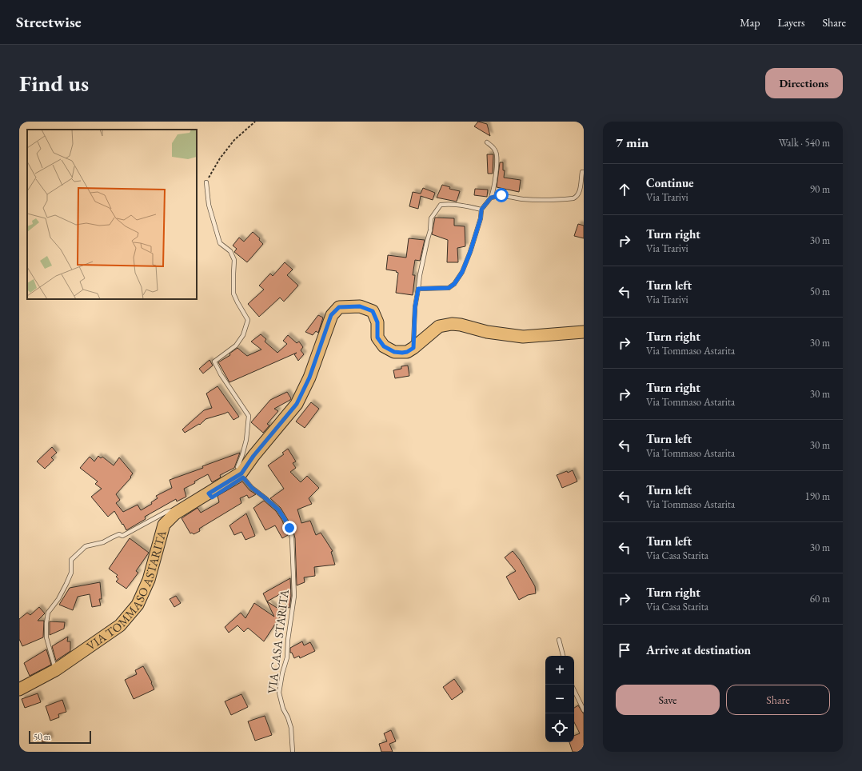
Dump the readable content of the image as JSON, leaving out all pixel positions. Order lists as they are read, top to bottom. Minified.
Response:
{"streets":{"main road":["VIA TOMMASO ASTARITA"],"lane":["VIA CASA STARITA"]},"crossings":[["VIA TOMMASO ASTARITA","VIA CASA STARITA"]],"scale_bar":"50 m","page":{"header":"Streetwise","nav":["Map","Layers","Share"],"buttons":["Directions",["Save","Share"]],"title":"Find us","heading":["7 min","Walk · 540 m"],"list":[["Continue","Via Trarivi","90 m"],["Turn right","Via Trarivi","30 m"],["Turn left","Via Trarivi","50 m"],["Turn right","Via Tommaso Astarita","30 m"],["Turn right","Via Tommaso Astarita","30 m"],["Turn left","Via Tommaso Astarita","30 m"],["Turn left","Via Tommaso Astarita","190 m"],["Turn left","Via Casa Starita","30 m"],["Turn right","Via Casa Starita","60 m"],"Arrive at destination"],"map_buttons":["+","−"],"scale":"50 m"}}
